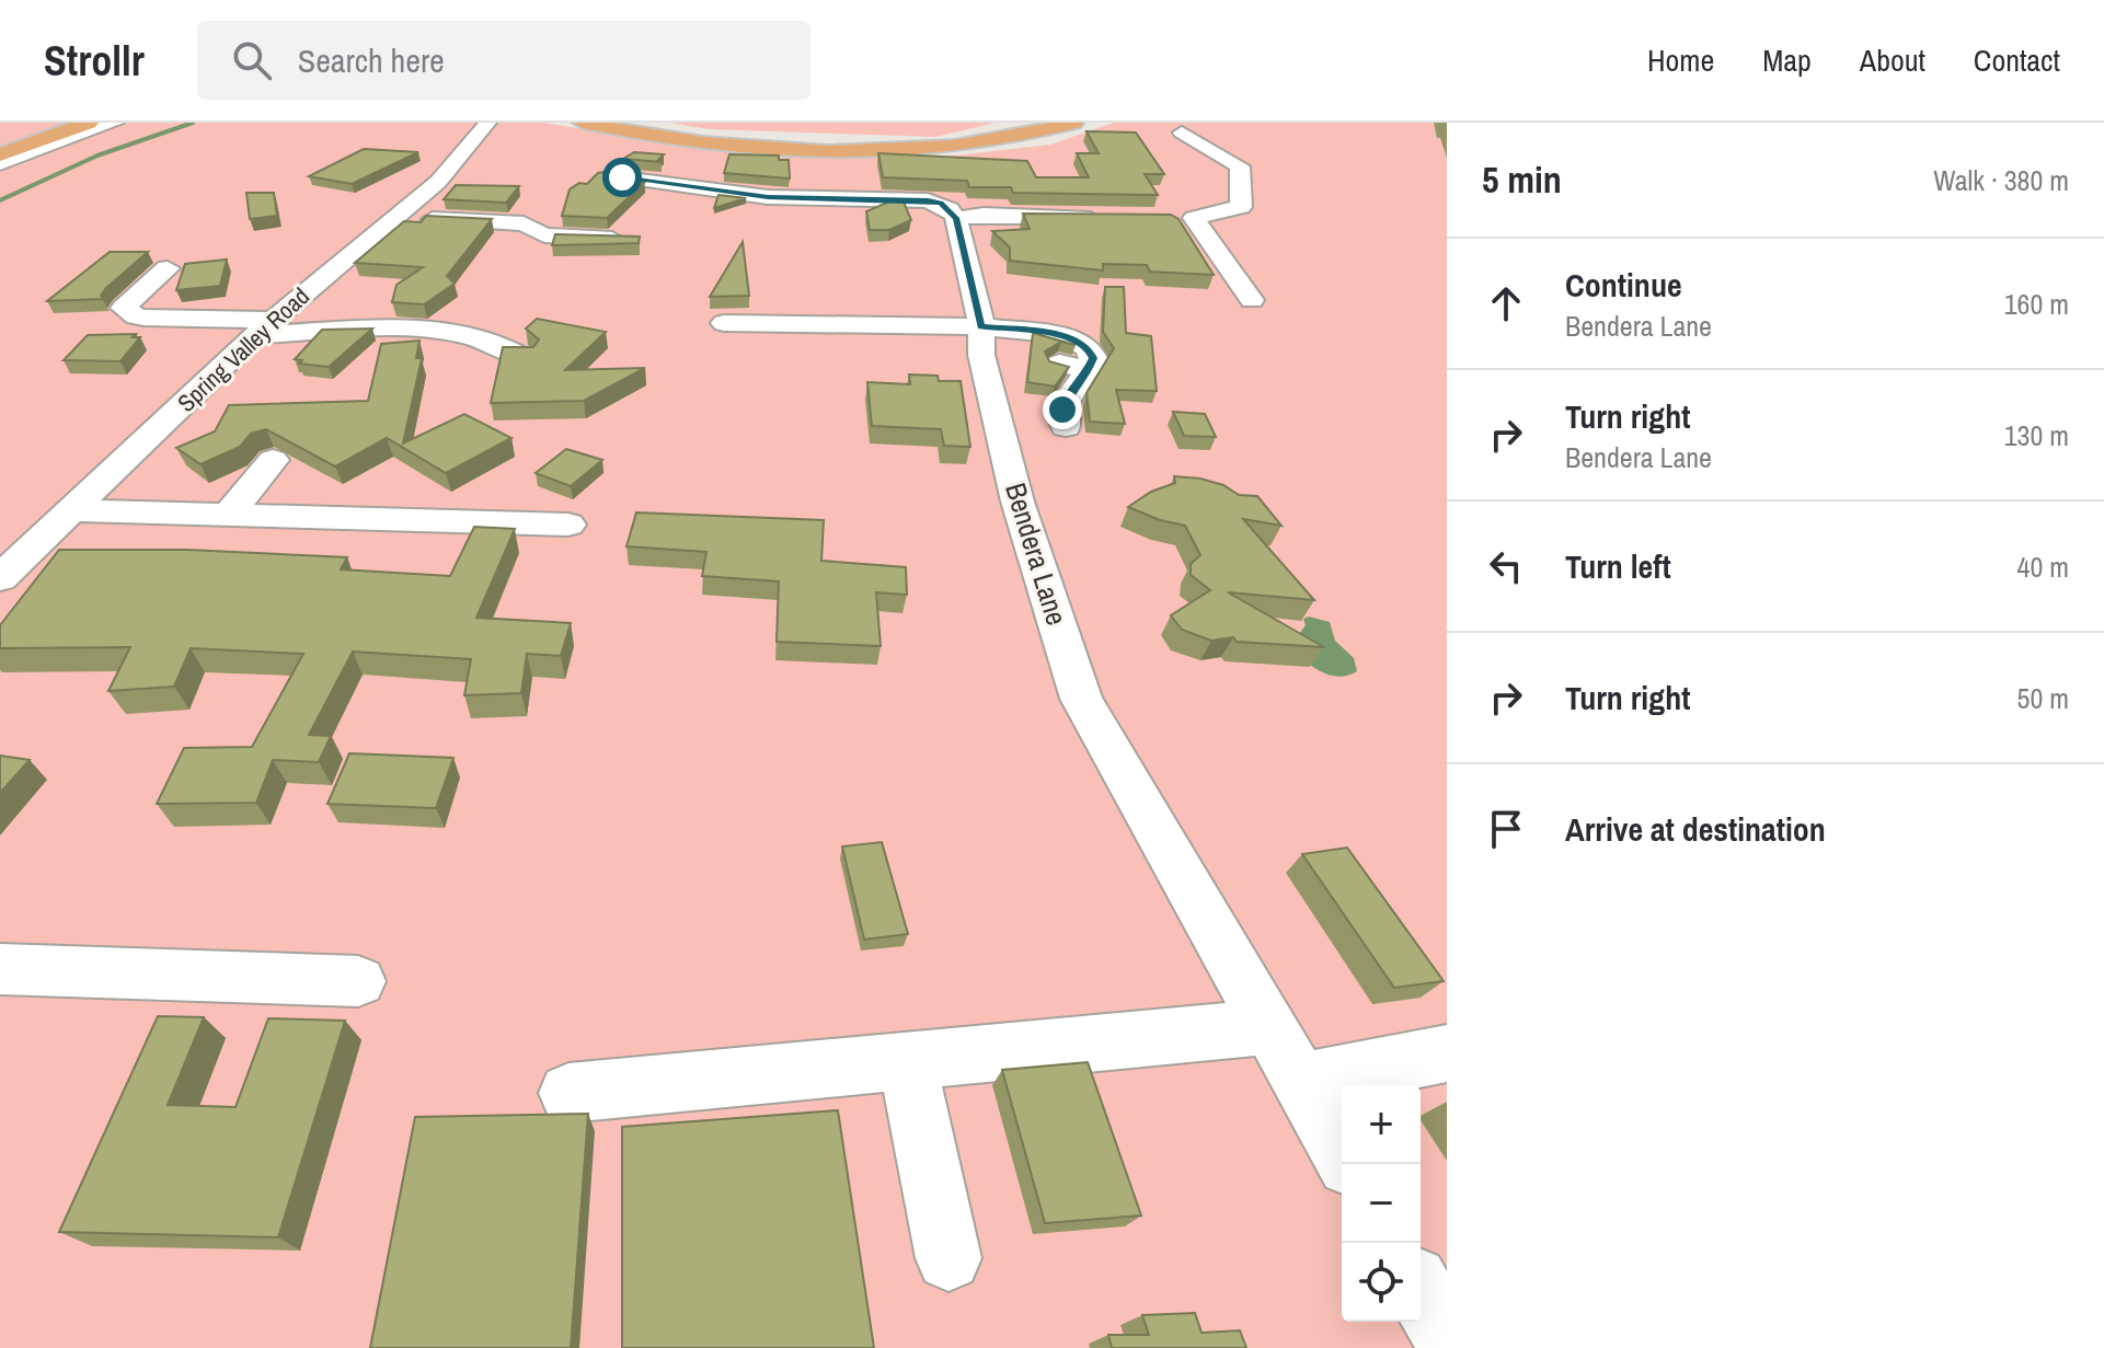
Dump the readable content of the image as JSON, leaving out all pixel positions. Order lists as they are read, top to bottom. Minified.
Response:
{"streets":{"street":["Spring Valley Road","Bendera Lane"]},"page":{"header":"Strollr","search":"Search here","nav":["Home","Map","About","Contact"],"heading":["5 min","Walk · 380 m"],"list":[["Continue","Bendera Lane","160 m"],["Turn right","Bendera Lane","130 m"],["Turn left","40 m"],["Turn right","50 m"],"Arrive at destination"],"map_buttons":["+","−"]}}
